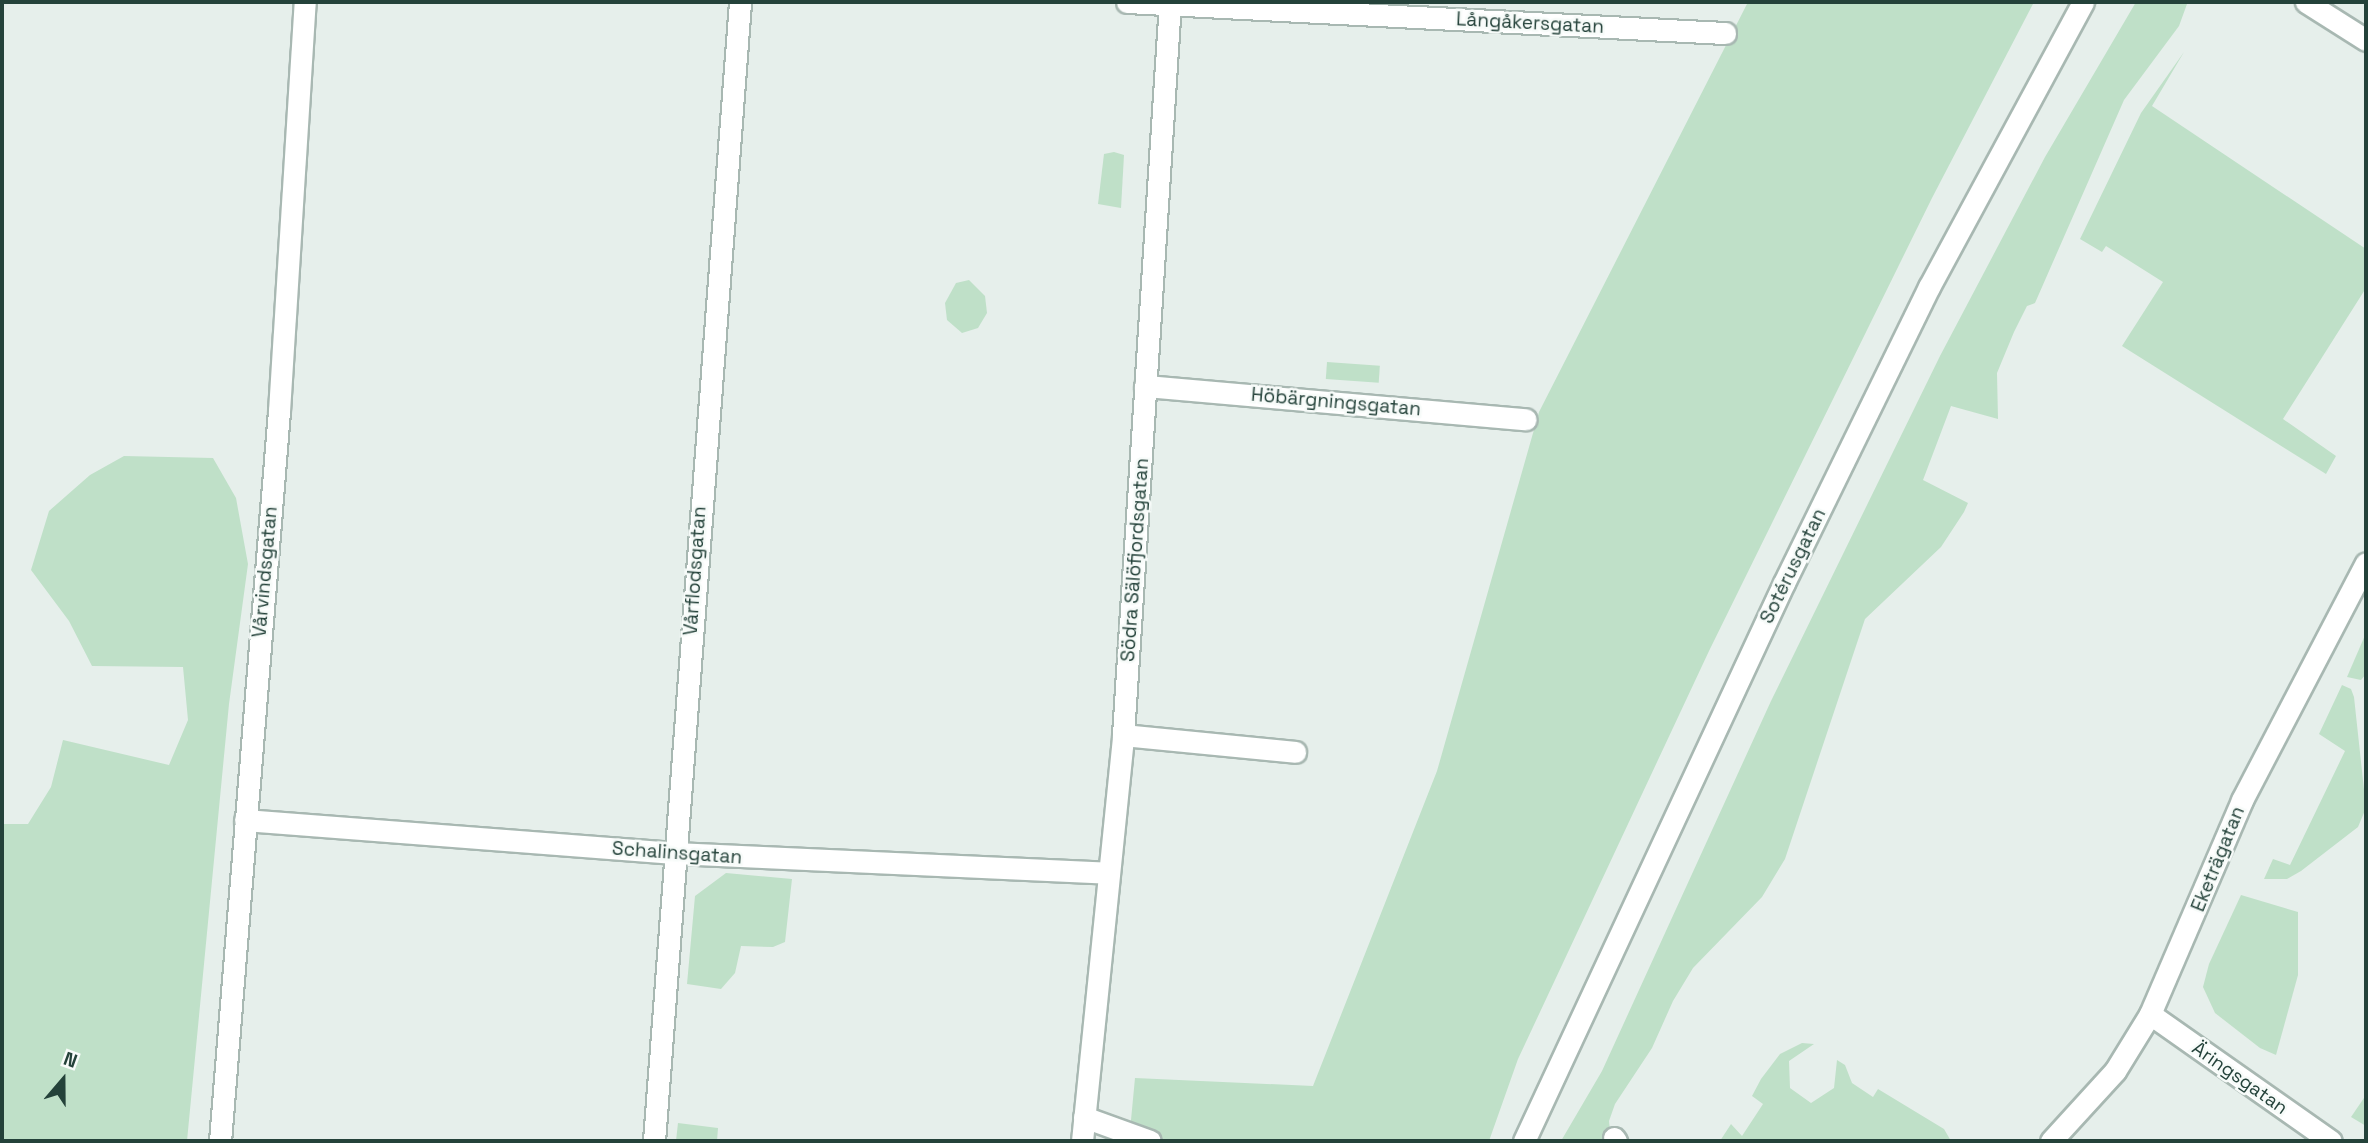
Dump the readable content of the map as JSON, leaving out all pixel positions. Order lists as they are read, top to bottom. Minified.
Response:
{"streets":{"street":["Långåkersgatan","Höbärgningsgatan","Södra Sälöfjordsgatan","Sotérusgatan","Vårflodsgatan","Vårvindsgatan","Schalinsgatan","Eketrägatan","Äringsgatan"]},"crossings":[["Långåkersgatan","Södra Sälöfjordsgatan"],["Höbärgningsgatan","Södra Sälöfjordsgatan"],["Södra Sälöfjordsgatan","Schalinsgatan"],["Vårflodsgatan","Schalinsgatan"],["Vårvindsgatan","Schalinsgatan"],["Eketrägatan","Äringsgatan"]],"north":"top"}
